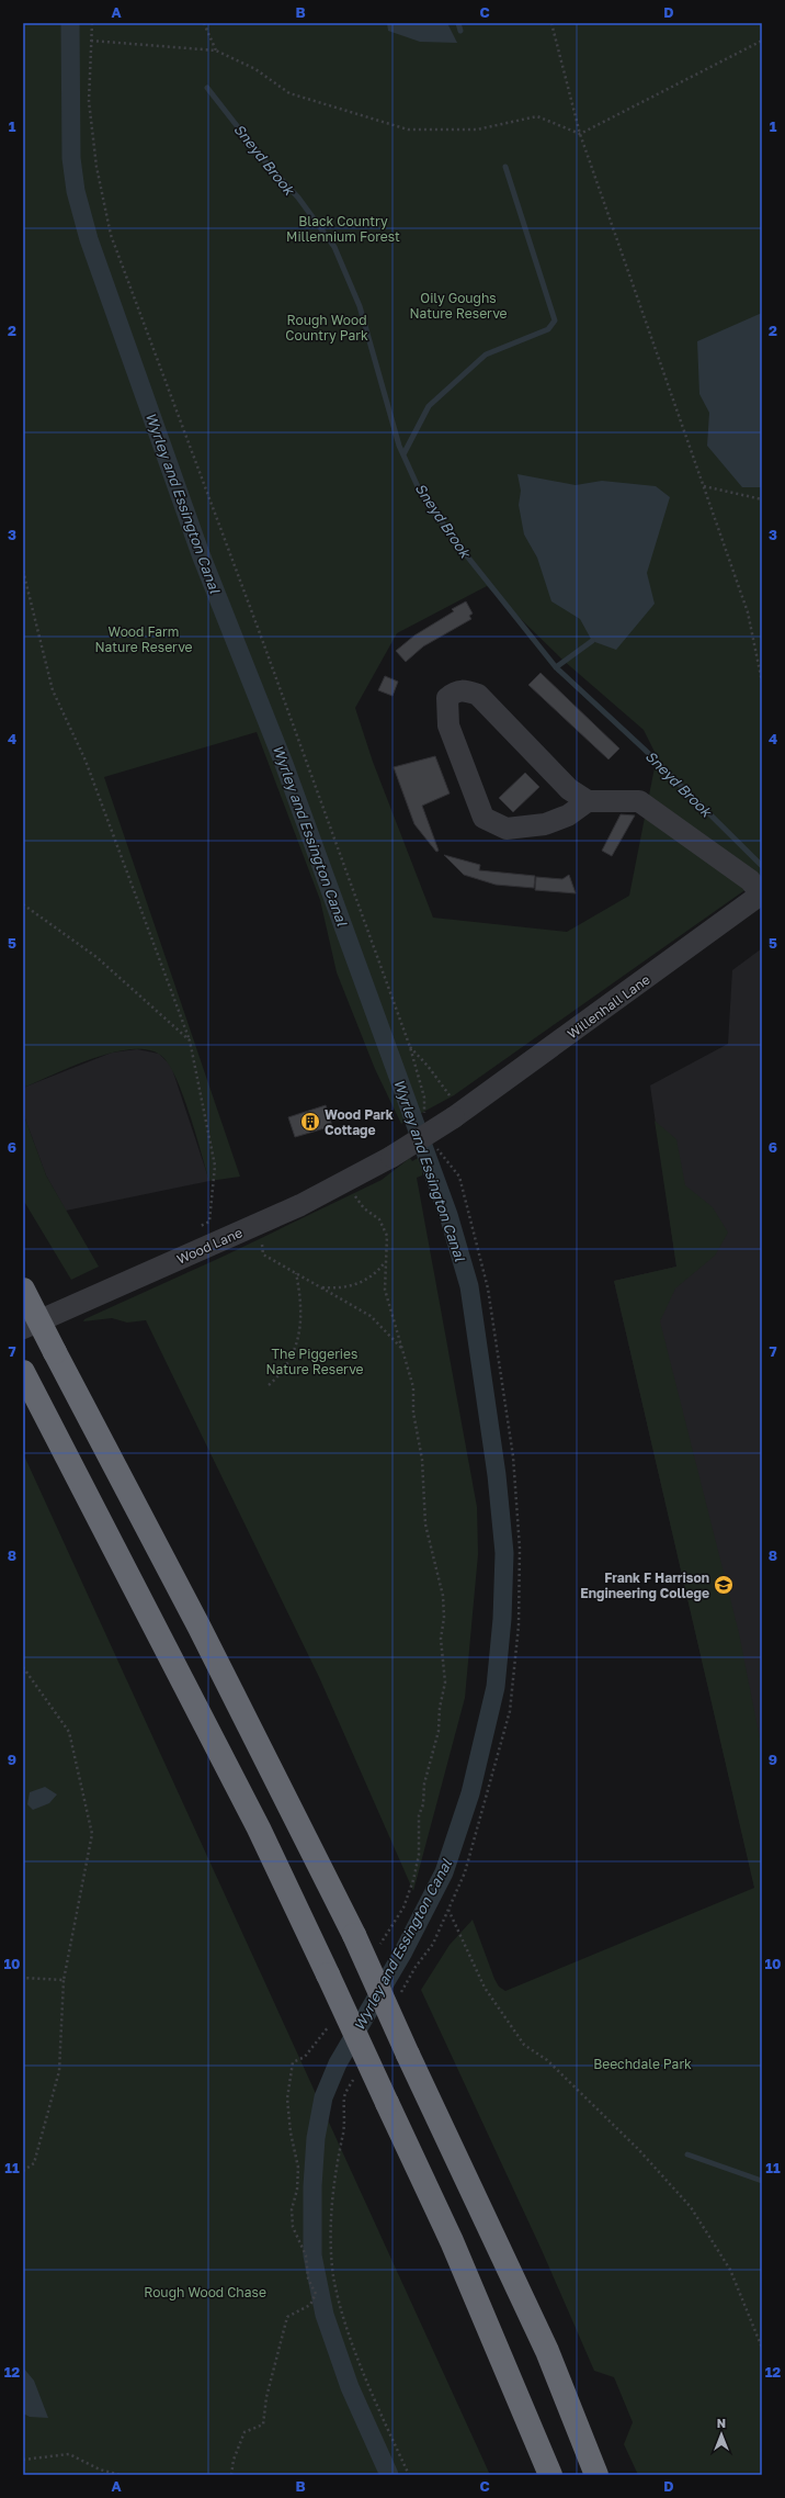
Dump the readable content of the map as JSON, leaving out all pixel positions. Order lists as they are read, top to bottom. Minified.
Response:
{"streets":{"street":["Willenhall Lane","Wood Lane"]},"crossings":[["Willenhall Lane","Wood Lane"]],"water":["Sneyd Brook","Wyrley and Essington Canal"],"parks":["Black Country Millennium Forest","Oily Goughs Nature Reserve","Rough Wood Country Park","Wood Farm Nature Reserve","The Piggeries Nature Reserve","Beechdale Park","Rough Wood Chase"],"places":{"building":["Wood Park Cottage"],"school or university":["Frank F Harrison Engineering College"]},"north":"top","grid":{"columns":["A","B","C","D"],"rows":["1","2","3","4","5","6","7","8","9","10","11","12"]}}
